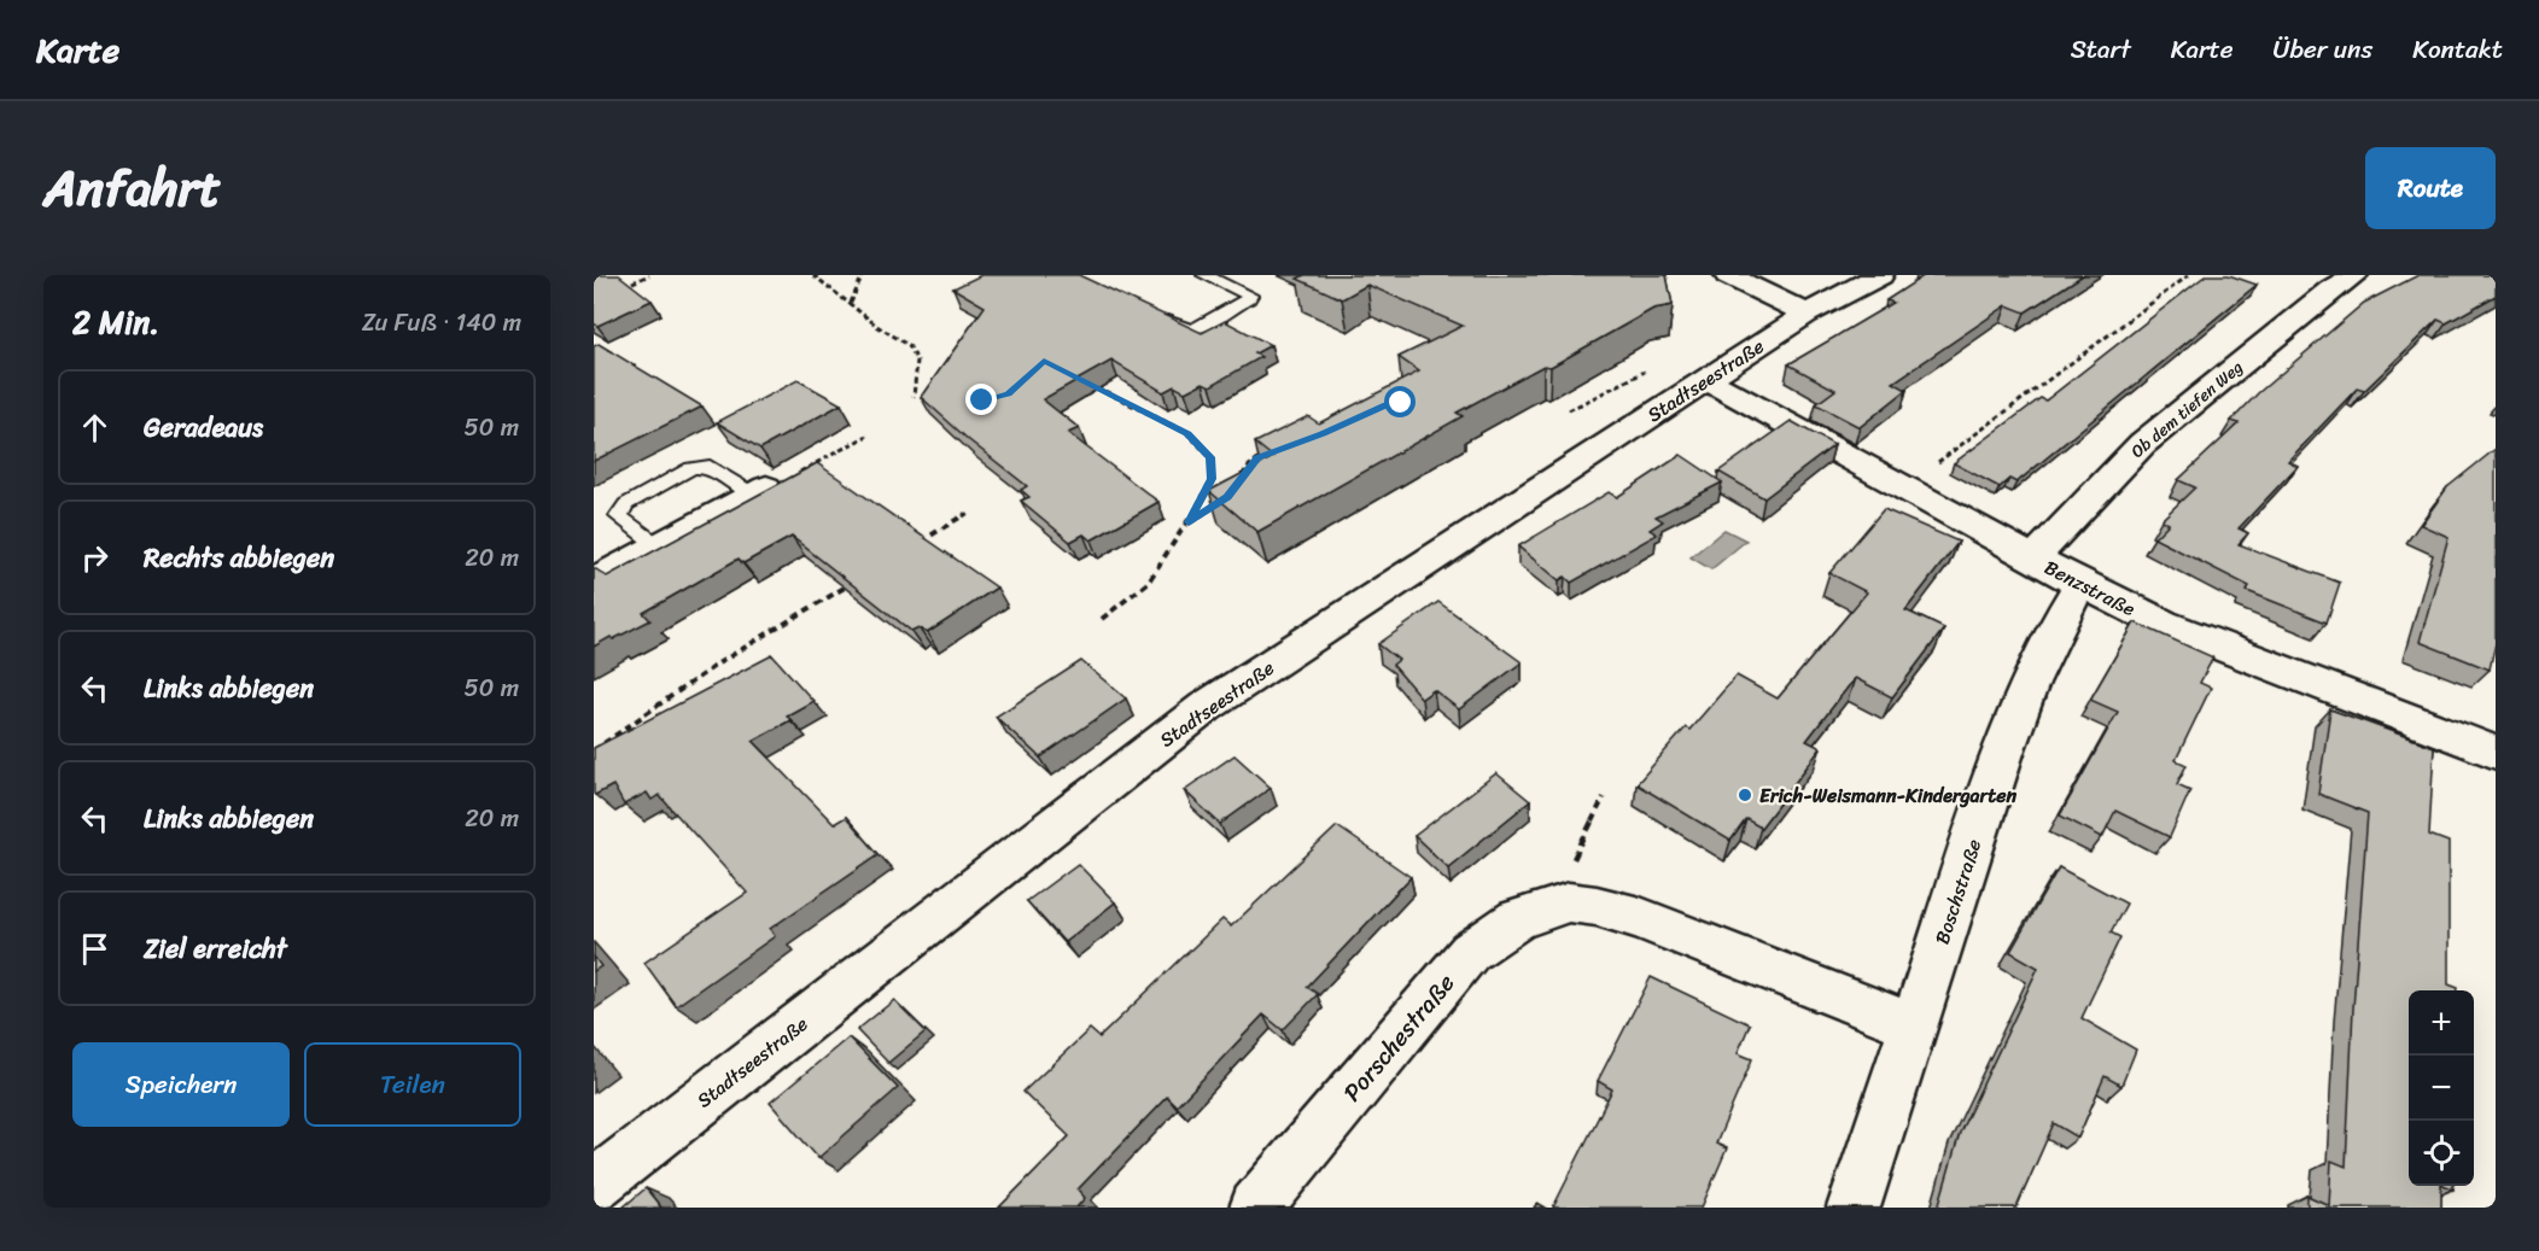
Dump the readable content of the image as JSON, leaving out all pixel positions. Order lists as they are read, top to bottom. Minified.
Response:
{"streets":{"street":["Stadtseestraße","Ob dem tiefen Weg","Benzstraße","Boschstraße","Porschestraße"]},"crossings":[["Stadtseestraße","Benzstraße"],["Ob dem tiefen Weg","Benzstraße"],["Benzstraße","Boschstraße"],["Boschstraße","Porschestraße"]],"places":["Erich-Weismann-Kindergarten"],"page":{"header":"Karte","nav":["Start","Karte","Über uns","Kontakt"],"title":"Anfahrt","buttons":["Route",["Speichern","Teilen"]],"heading":["2 Min.","Zu Fuß · 140 m"],"list":[["Geradeaus","50 m"],["Rechts abbiegen","20 m"],["Links abbiegen","50 m"],["Links abbiegen","20 m"],"Ziel erreicht"],"map_buttons":["+","−"]}}
